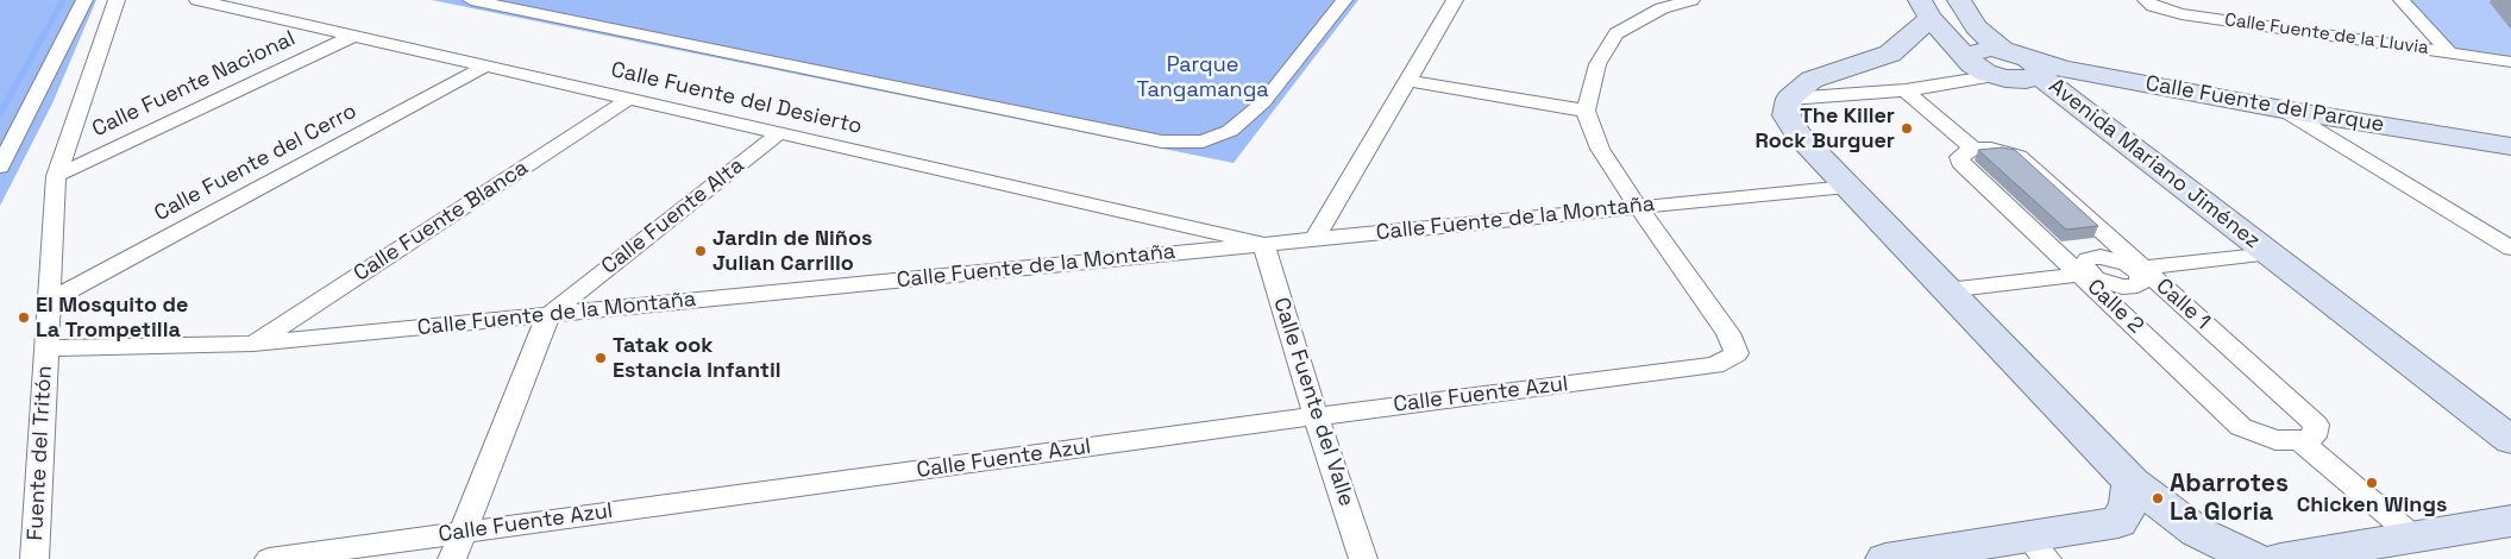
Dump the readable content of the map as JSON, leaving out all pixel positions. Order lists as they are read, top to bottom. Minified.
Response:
{"streets":{"street":["Calle Fuente de la Lluvia","Calle Fuente Nacional","Calle Fuente del Desierto","Calle Fuente del Parque","Calle Fuente del Cerro","Avenida Mariano Jiménez","Calle Fuente Alta","Calle Fuente de la Montaña","Calle Fuente Blanca","Calle 1","Calle 2","Calle Fuente Azul","Calle Fuente del Valle","Fuente del Tritón"]},"crossings":[["Calle Fuente Nacional","Calle Fuente del Desierto"],["Calle Fuente Nacional","Fuente del Tritón"],["Calle Fuente del Desierto","Calle Fuente del Cerro"],["Calle Fuente del Desierto","Calle Fuente Alta"],["Calle Fuente del Desierto","Calle Fuente de la Montaña"],["Calle Fuente del Desierto","Calle Fuente Blanca"],["Calle Fuente del Desierto","Calle Fuente del Valle"],["Calle Fuente del Parque","Avenida Mariano Jiménez"],["Calle Fuente del Cerro","Fuente del Tritón"],["Avenida Mariano Jiménez","Calle 1"],["Avenida Mariano Jiménez","Calle 2"],["Calle Fuente Alta","Calle Fuente de la Montaña"],["Calle Fuente de la Montaña","Calle Fuente Blanca"],["Calle Fuente de la Montaña","Calle Fuente Azul"],["Calle Fuente de la Montaña","Calle Fuente del Valle"],["Calle Fuente de la Montaña","Fuente del Tritón"],["Calle 1","Calle 2"],["Calle Fuente Azul","Calle Fuente del Valle"]],"parks":["Parque Tangamanga"],"places":["The Killer Rock Burguer","Jardin de Niños Julian Carrillo","El Mosquito de La Trompetilla","Tatak ook Estancia Infantil","Chicken Wings","Abarrotes La Gloria"]}
